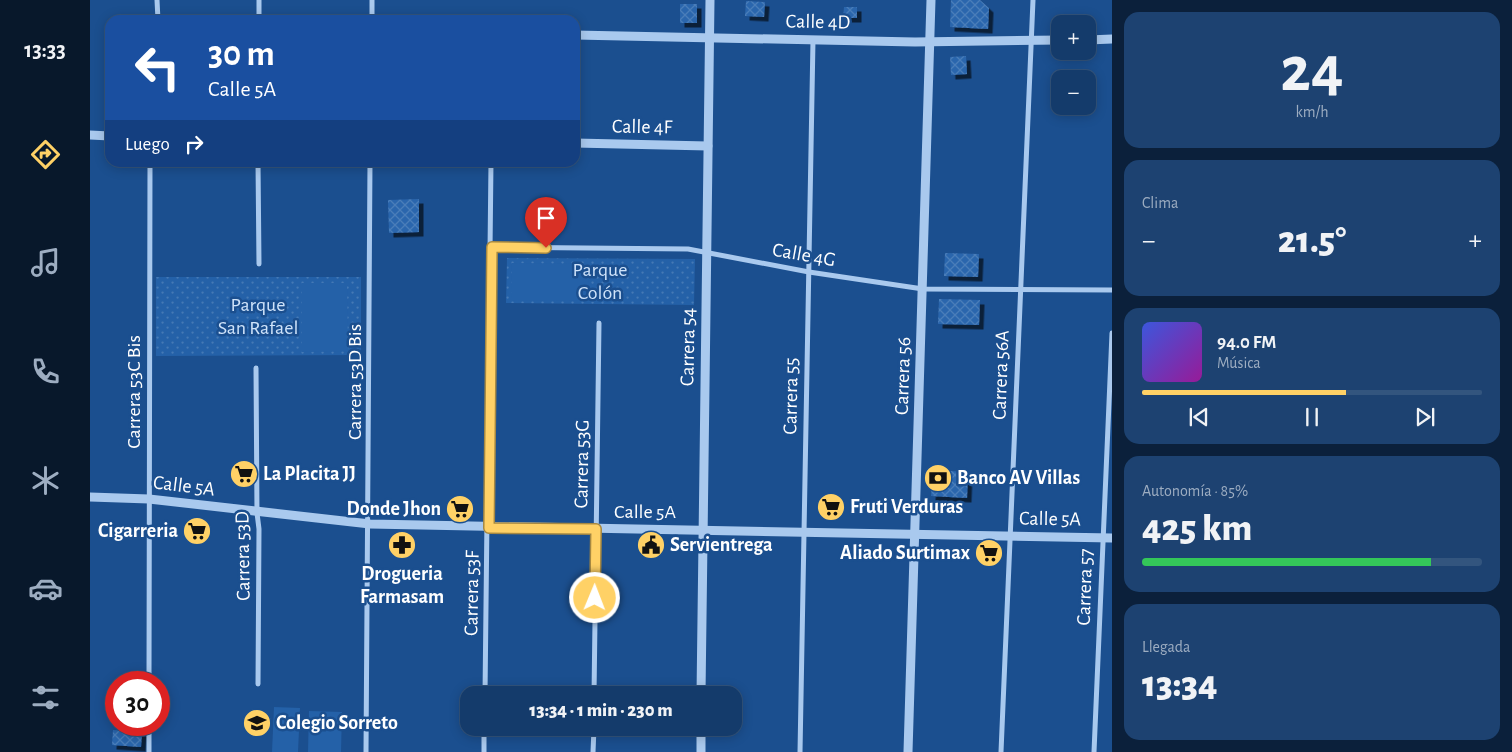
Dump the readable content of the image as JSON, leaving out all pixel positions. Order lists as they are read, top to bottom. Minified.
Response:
{"streets":{"street":["Calle 4D","Calle 4F","Calle 4G","Carrera 54","Carrera 56A","Carrera 56","Carrera 53D Bis","Carrera 53C Bis","Carrera 55","Carrera 53G","Calle 5A","Carrera 53D","Carrera 57","Carrera 53F"]},"crossings":[["Calle 4D","Carrera 54"],["Calle 4D","Carrera 56A"],["Calle 4D","Carrera 56"],["Calle 4D","Carrera 55"],["Calle 4F","Carrera 54"],["Calle 4G","Carrera 54"],["Calle 4G","Carrera 56A"],["Calle 4G","Carrera 56"],["Calle 4G","Carrera 55"],["Calle 4G","Carrera 53F"],["Carrera 54","Calle 5A"],["Carrera 56A","Calle 5A"],["Carrera 56","Calle 5A"],["Carrera 53D Bis","Calle 5A"],["Carrera 53C Bis","Calle 5A"],["Carrera 55","Calle 5A"],["Carrera 53G","Calle 5A"],["Calle 5A","Carrera 53D"],["Calle 5A","Carrera 57"],["Calle 5A","Carrera 53F"]],"parks":["Parque Colón","Parque San Rafael"],"places":{"supermarket":["La Placita JJ","Fruti Verduras","Donde Jhon","Cigarreria","Aliado Surtimax"],"bank":["Banco AV Villas"],"pharmacy":["Drogueria Farmasam"],"public building":["Servientrega"],"school or university":["Colegio Sorreto"]},"page":{"tabs":"13:33","tile":[["24","km/h"],"Clima",["Autonomía · 85%","425 km"],["Llegada","13:34"]],"map_buttons":["+","−"],"turn":["30 m","Calle 5A"],"then":"Luego","heat":["−","21.5°","+"],"song":["94.0 FM","Música"],"limit":"30","trip":"13:34 · 1 min · 230 m"}}
